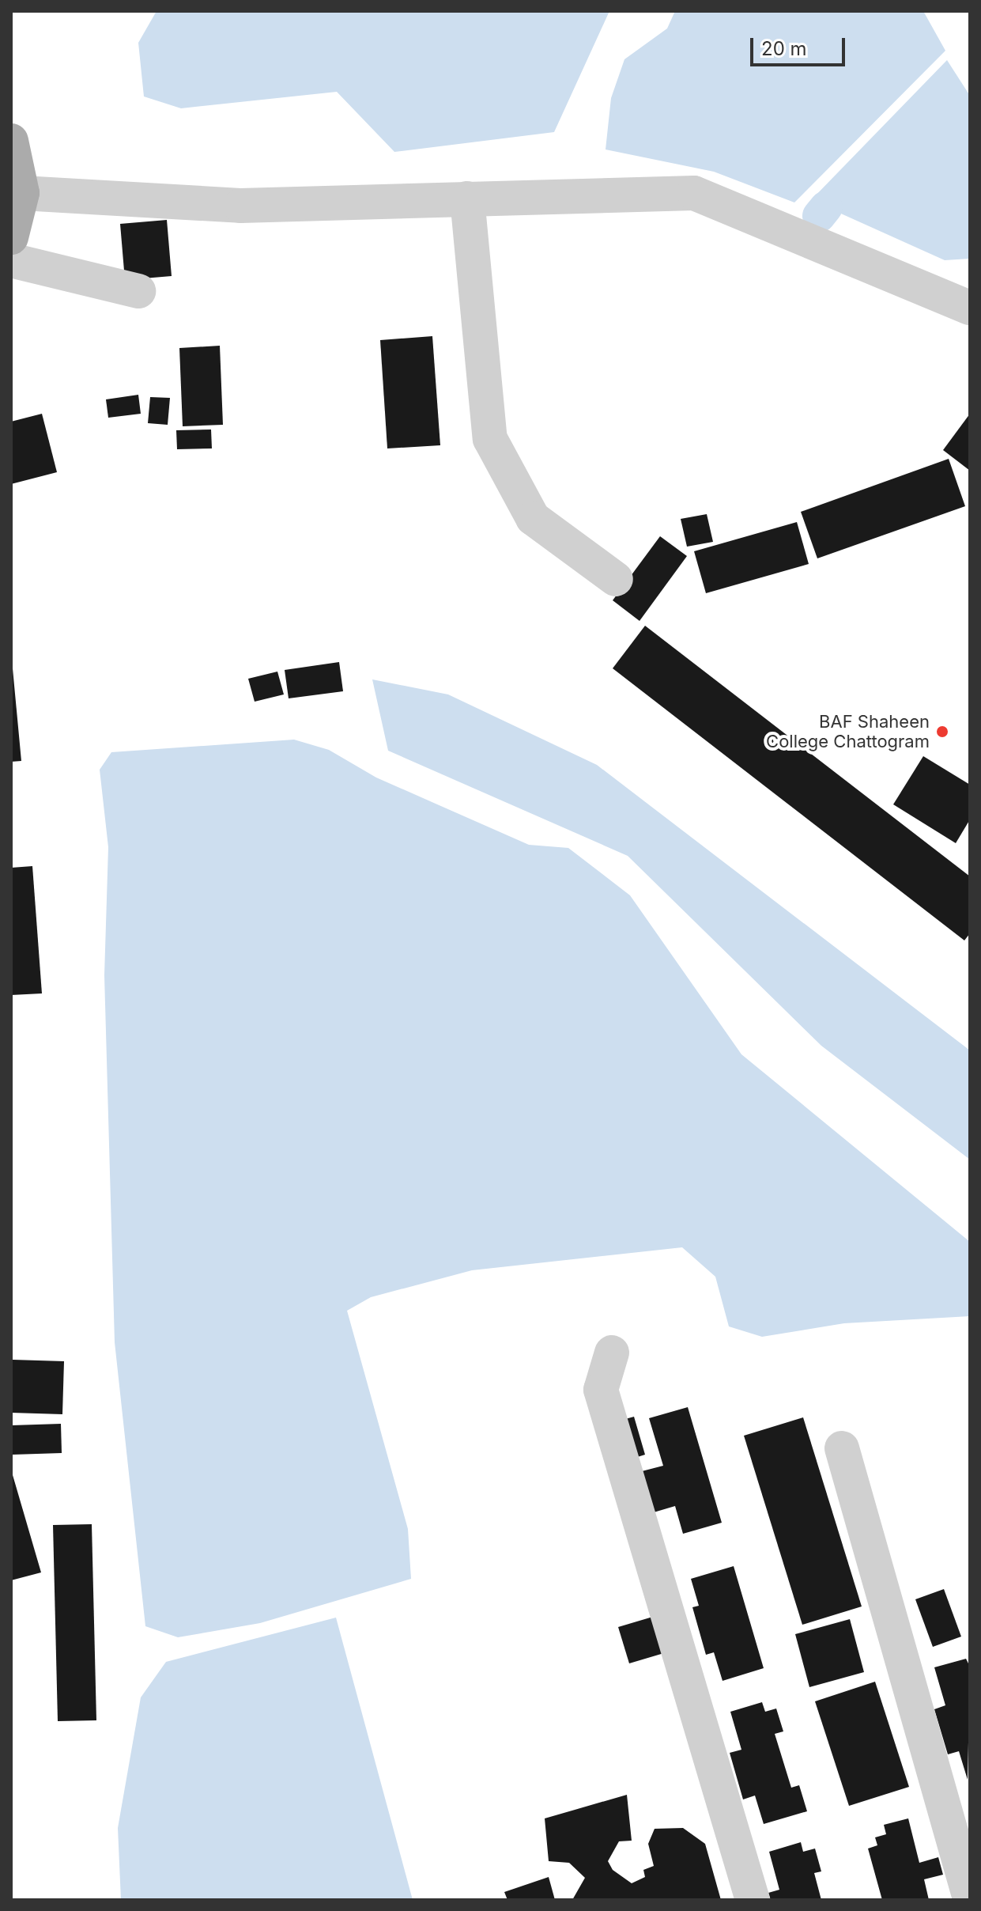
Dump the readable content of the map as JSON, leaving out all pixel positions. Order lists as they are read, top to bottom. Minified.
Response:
{"places":["BAF Shaheen College Chattogram"],"scale_bar":"20 m"}
